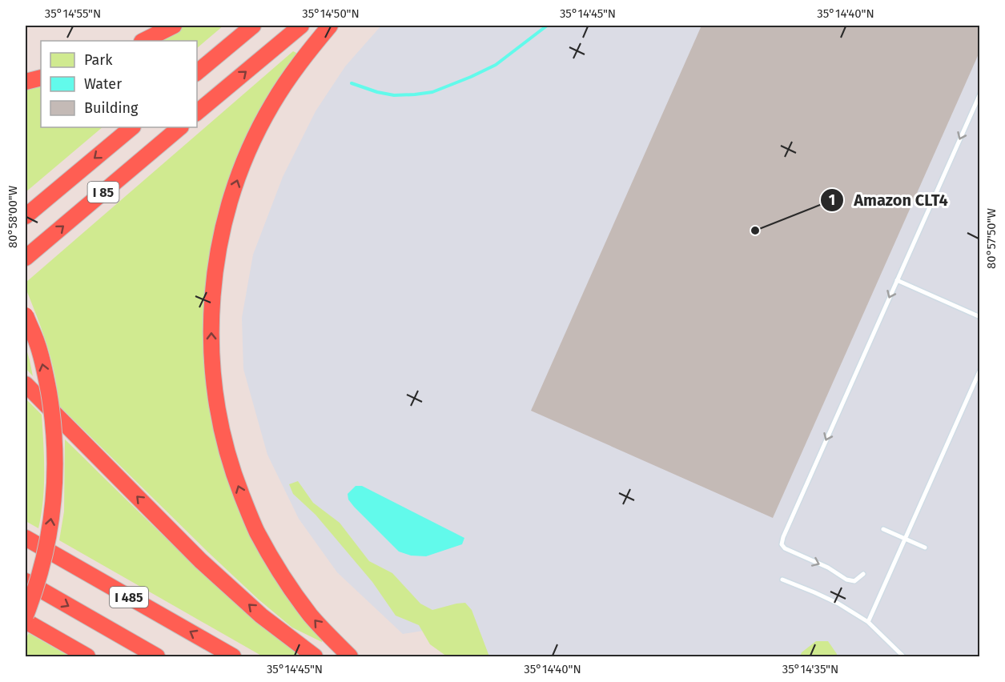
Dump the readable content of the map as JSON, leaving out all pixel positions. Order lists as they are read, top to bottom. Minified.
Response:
{"streets":{"highway":["I 85","I 485"]},"places":["Amazon CLT4"],"legend":["Park","Water","Building"],"coordinates":["35°14'55\"N","35°14'50\"N","35°14'45\"N","35°14'40\"N","80°58'00\"W","80°57'50\"W","35°14'35\"N"]}
